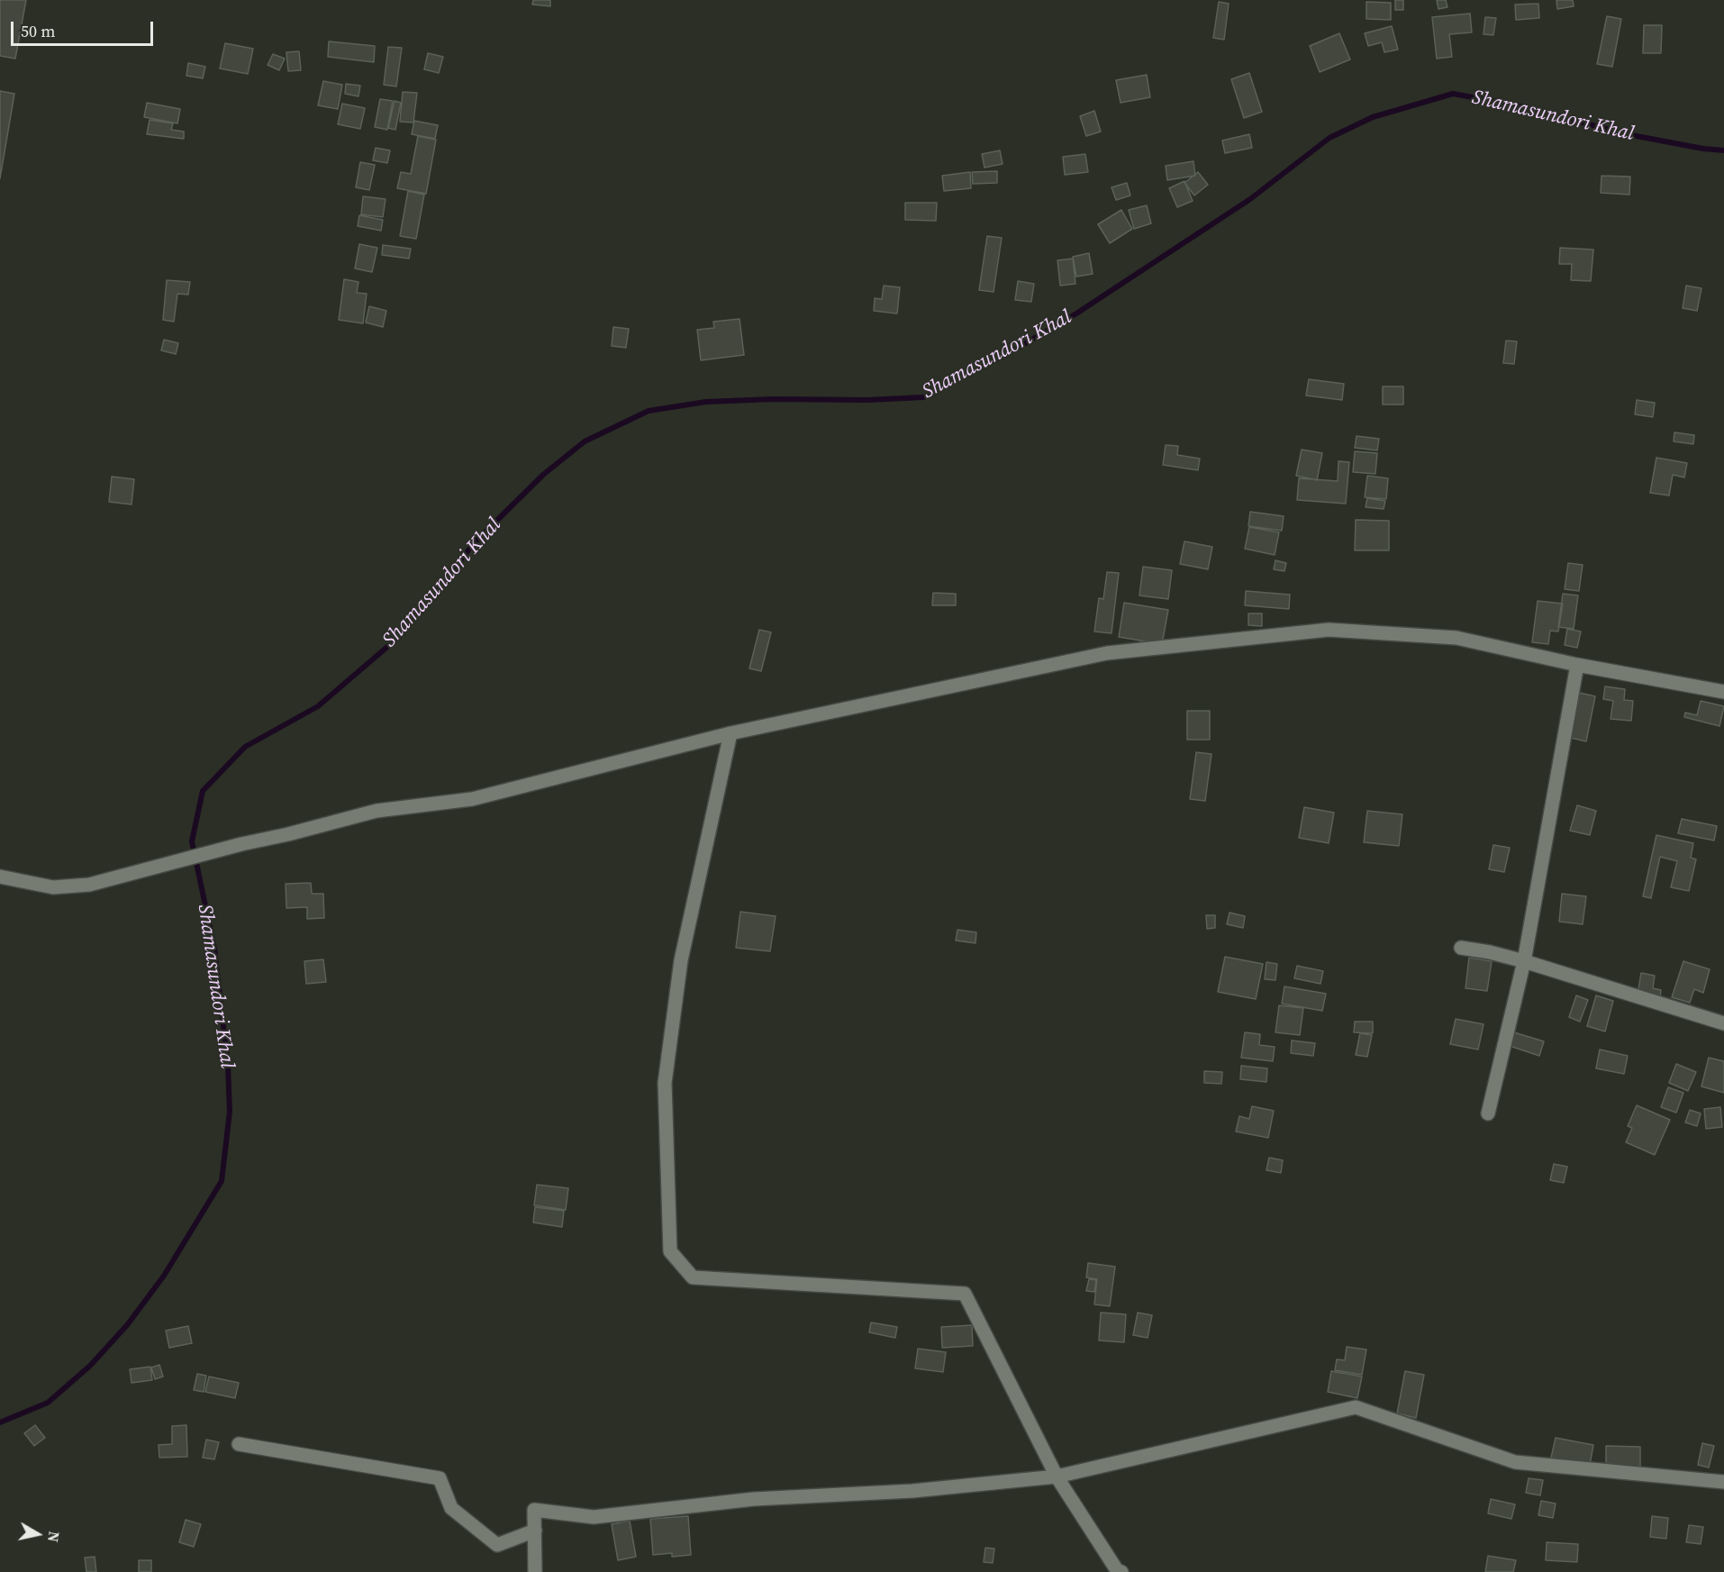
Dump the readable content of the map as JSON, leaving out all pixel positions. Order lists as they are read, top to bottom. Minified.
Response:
{"water":["Shamasundori Khal"],"scale_bar":"50 m","north":"right"}
